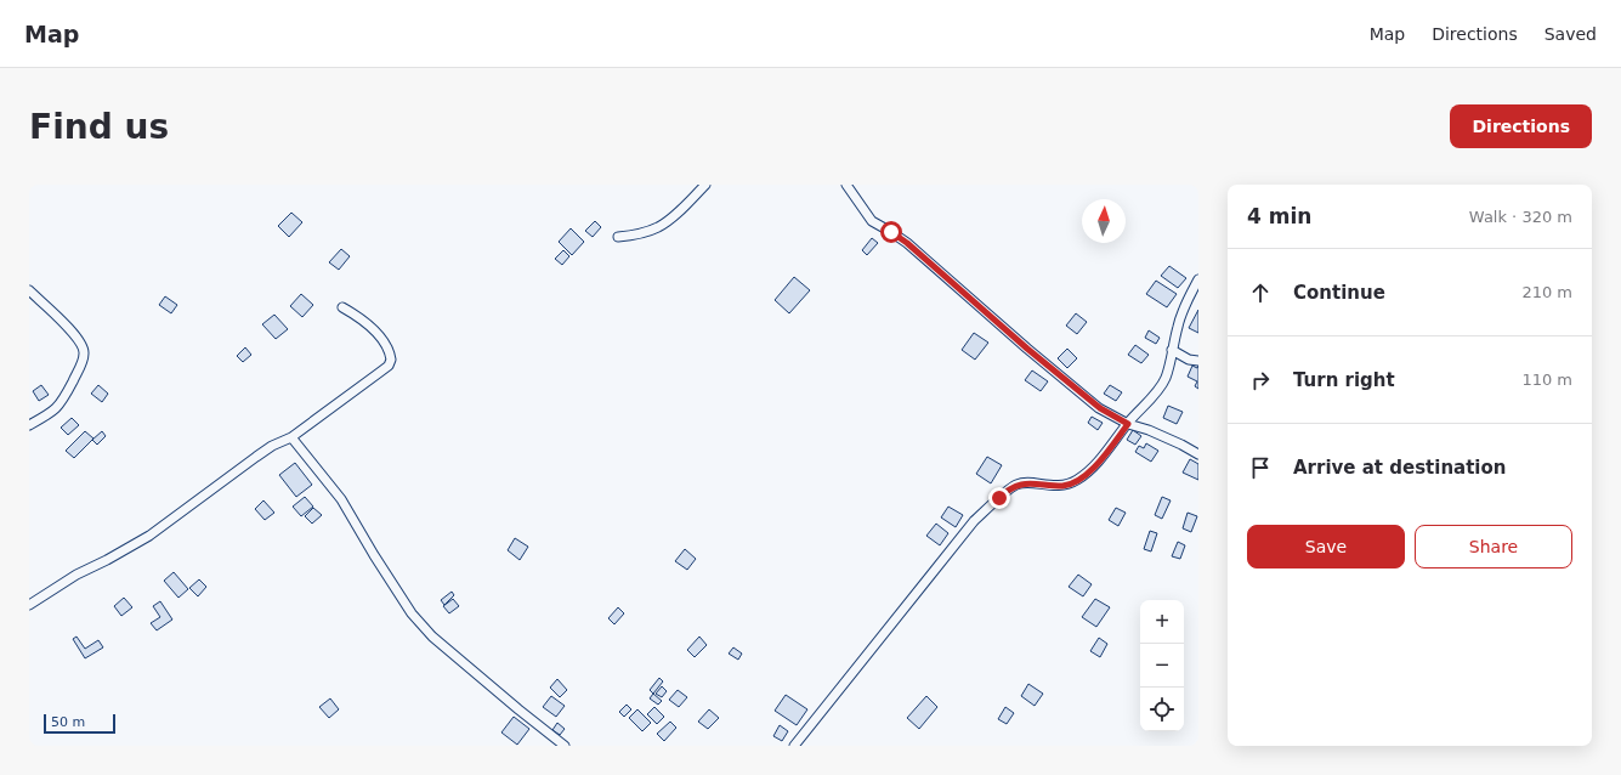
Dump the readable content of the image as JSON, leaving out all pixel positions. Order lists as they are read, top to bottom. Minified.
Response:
{"scale_bar":"50 m","north":"top","page":{"header":"Map","nav":["Map","Directions","Saved"],"buttons":["Directions",["Save","Share"]],"title":"Find us","heading":["4 min","Walk · 320 m"],"list":[["Continue","210 m"],["Turn right","110 m"],"Arrive at destination"],"map_buttons":["+","−"],"scale":"50 m"}}
